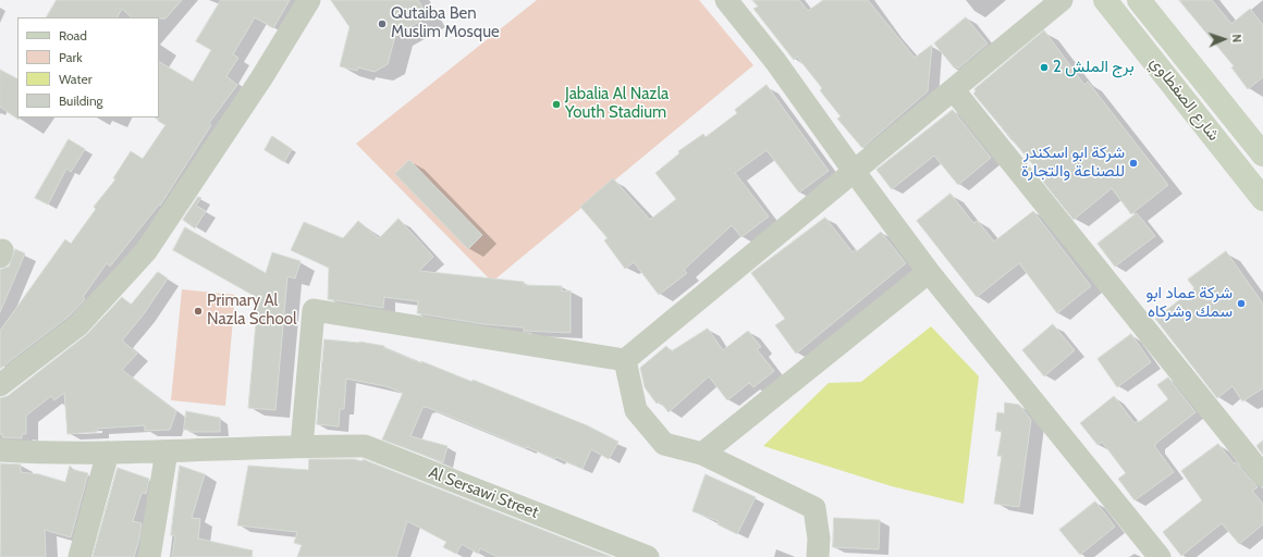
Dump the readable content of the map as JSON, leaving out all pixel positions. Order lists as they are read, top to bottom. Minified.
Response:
{"streets":{"main road":["شارع الصفطاوي"],"street":["Al Sersawi Street"]},"places":["Qutaiba Ben Muslim Mosque","برج الملش 2","Jabalia Al Nazla Youth Stadium","شركة ابو اسكندر للصناعة والتجارة","شركة عماد ابو سمك وشركاه","Primary Al Nazla School"],"legend":["Road","Park","Water","Building"],"north":"right"}
